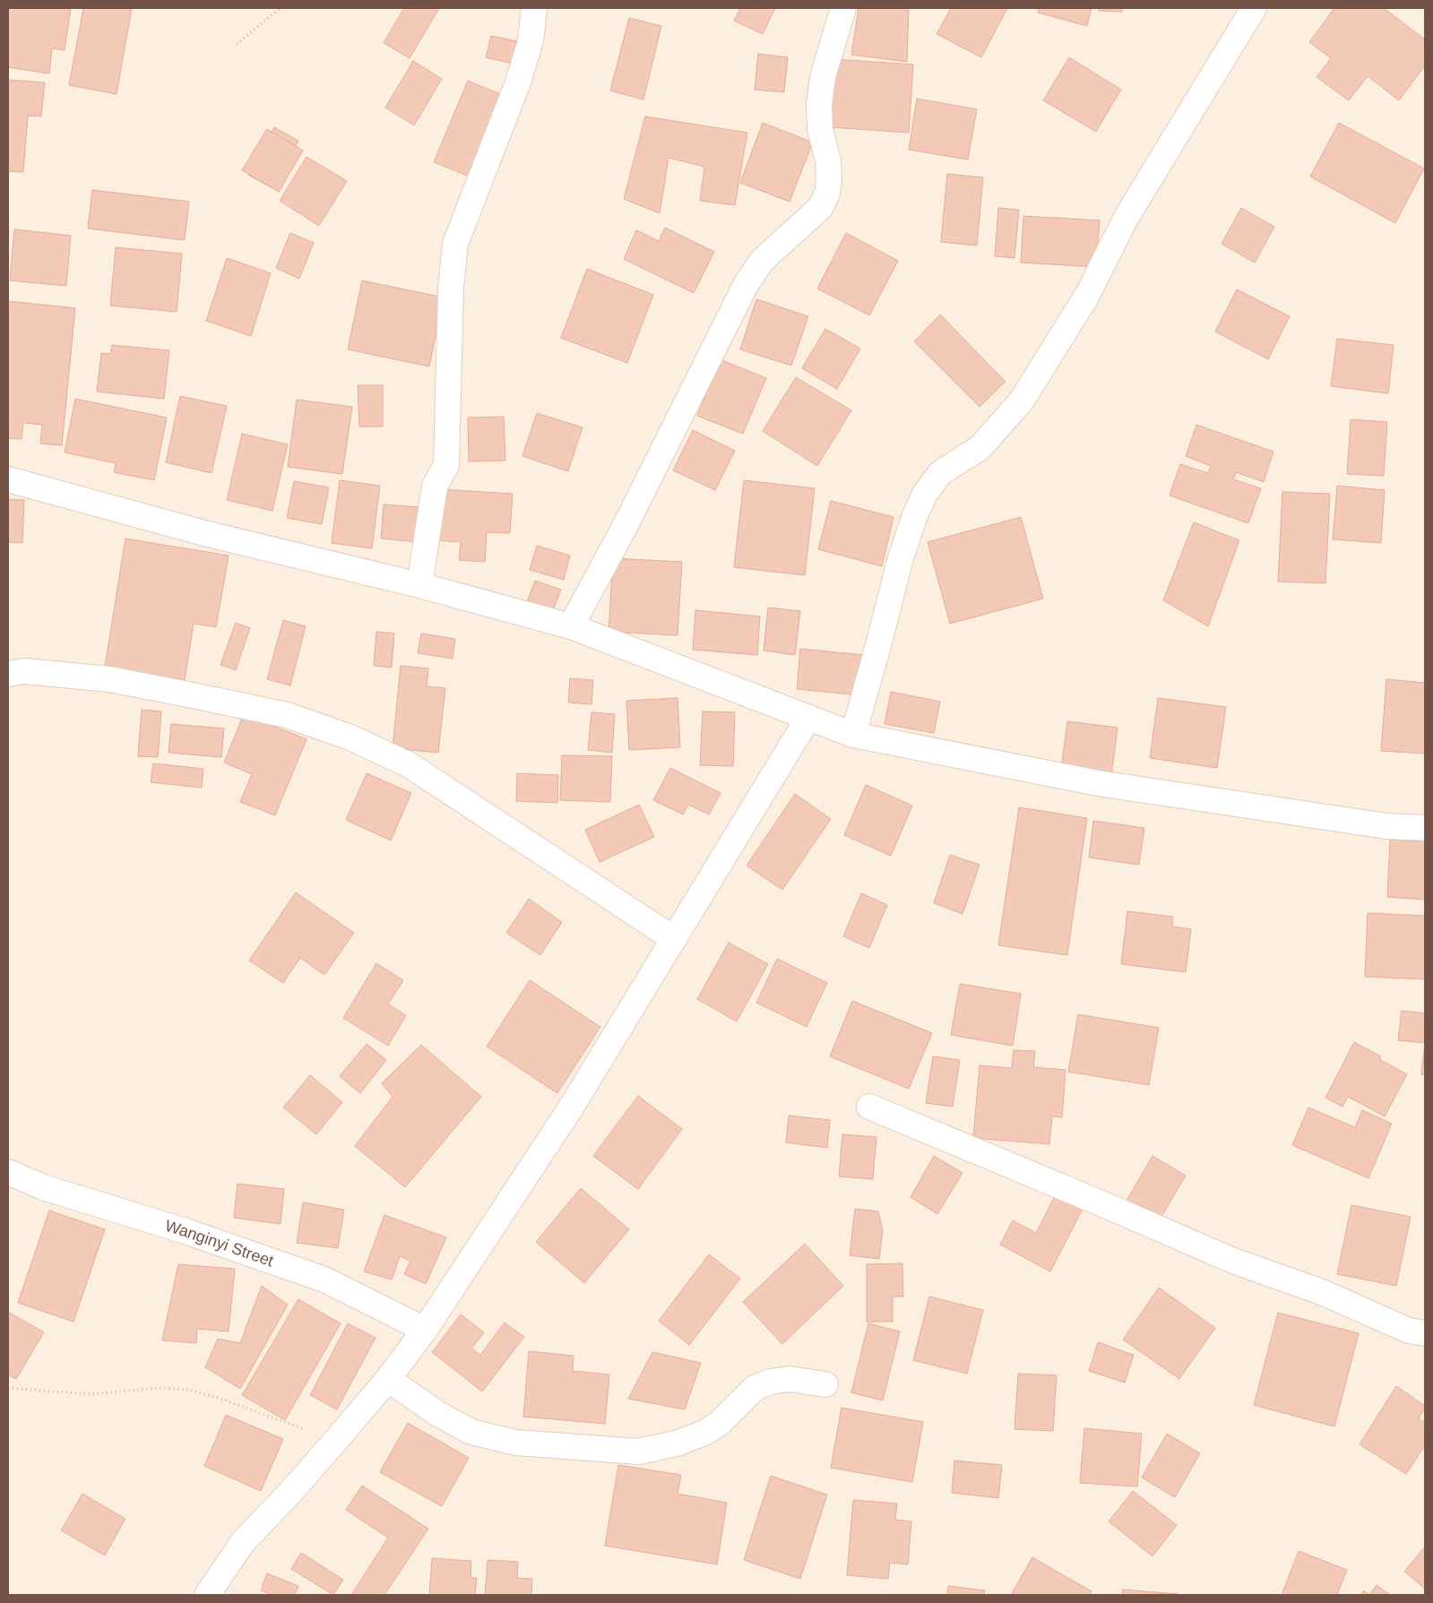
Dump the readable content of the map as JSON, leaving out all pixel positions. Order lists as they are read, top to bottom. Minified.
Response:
{"streets":{"street":["Wanginyi Street"]}}
